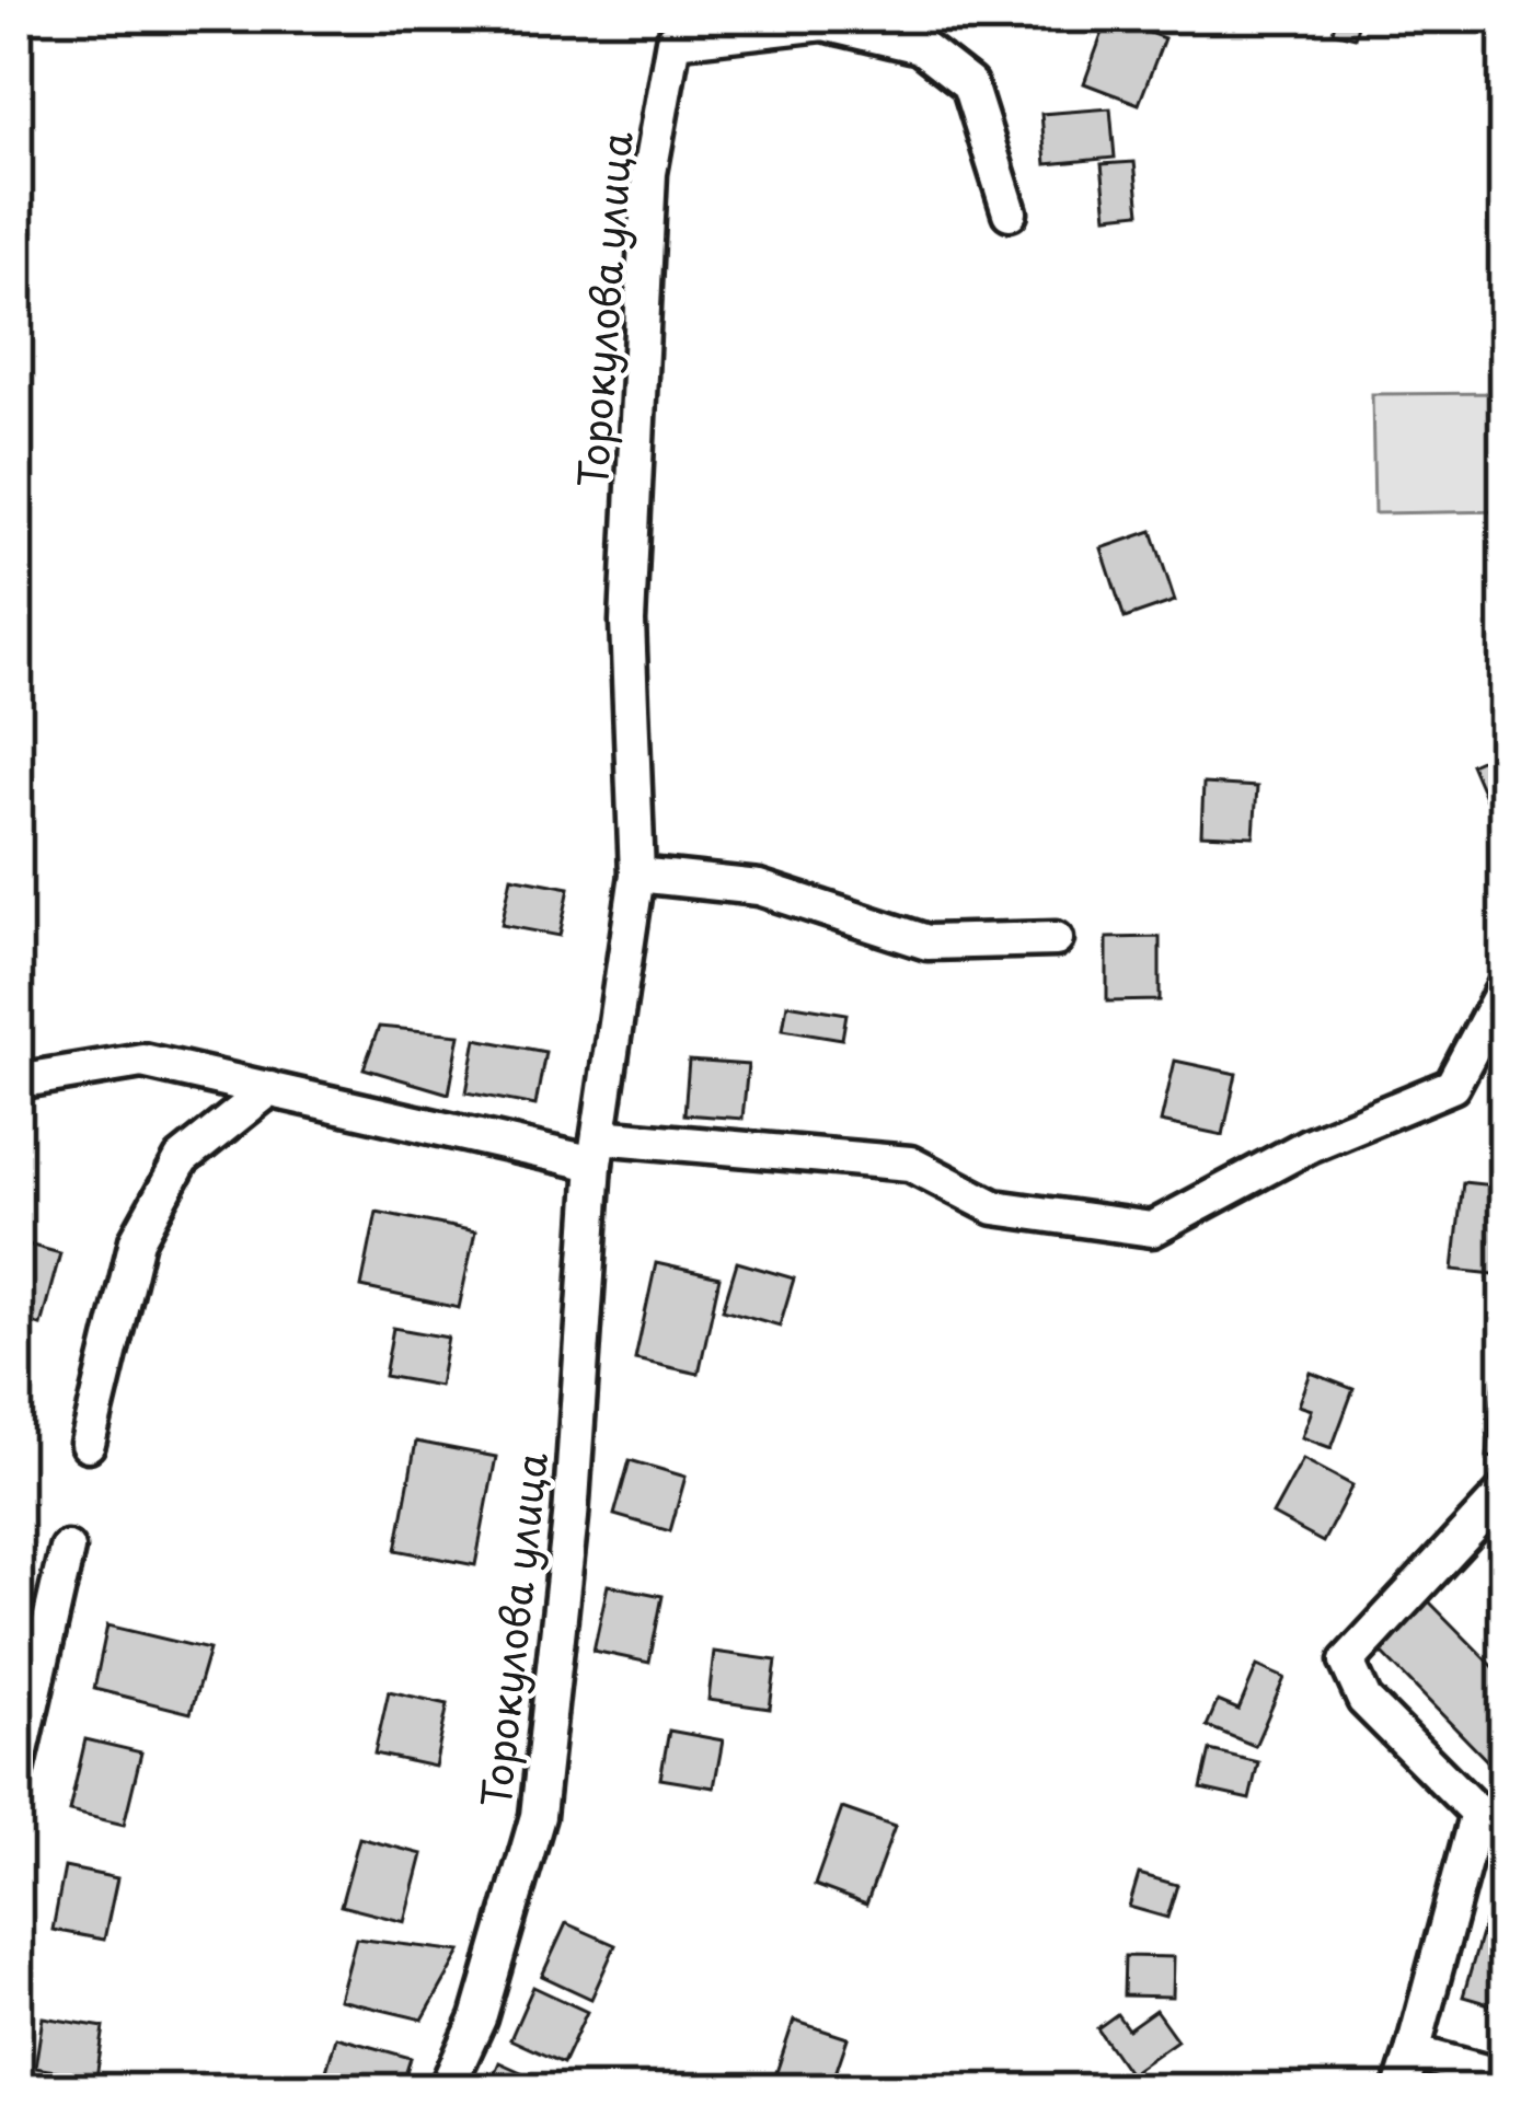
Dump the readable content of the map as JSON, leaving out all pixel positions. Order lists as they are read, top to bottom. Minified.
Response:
{"streets":{"street":["Торокулова улица"]}}
